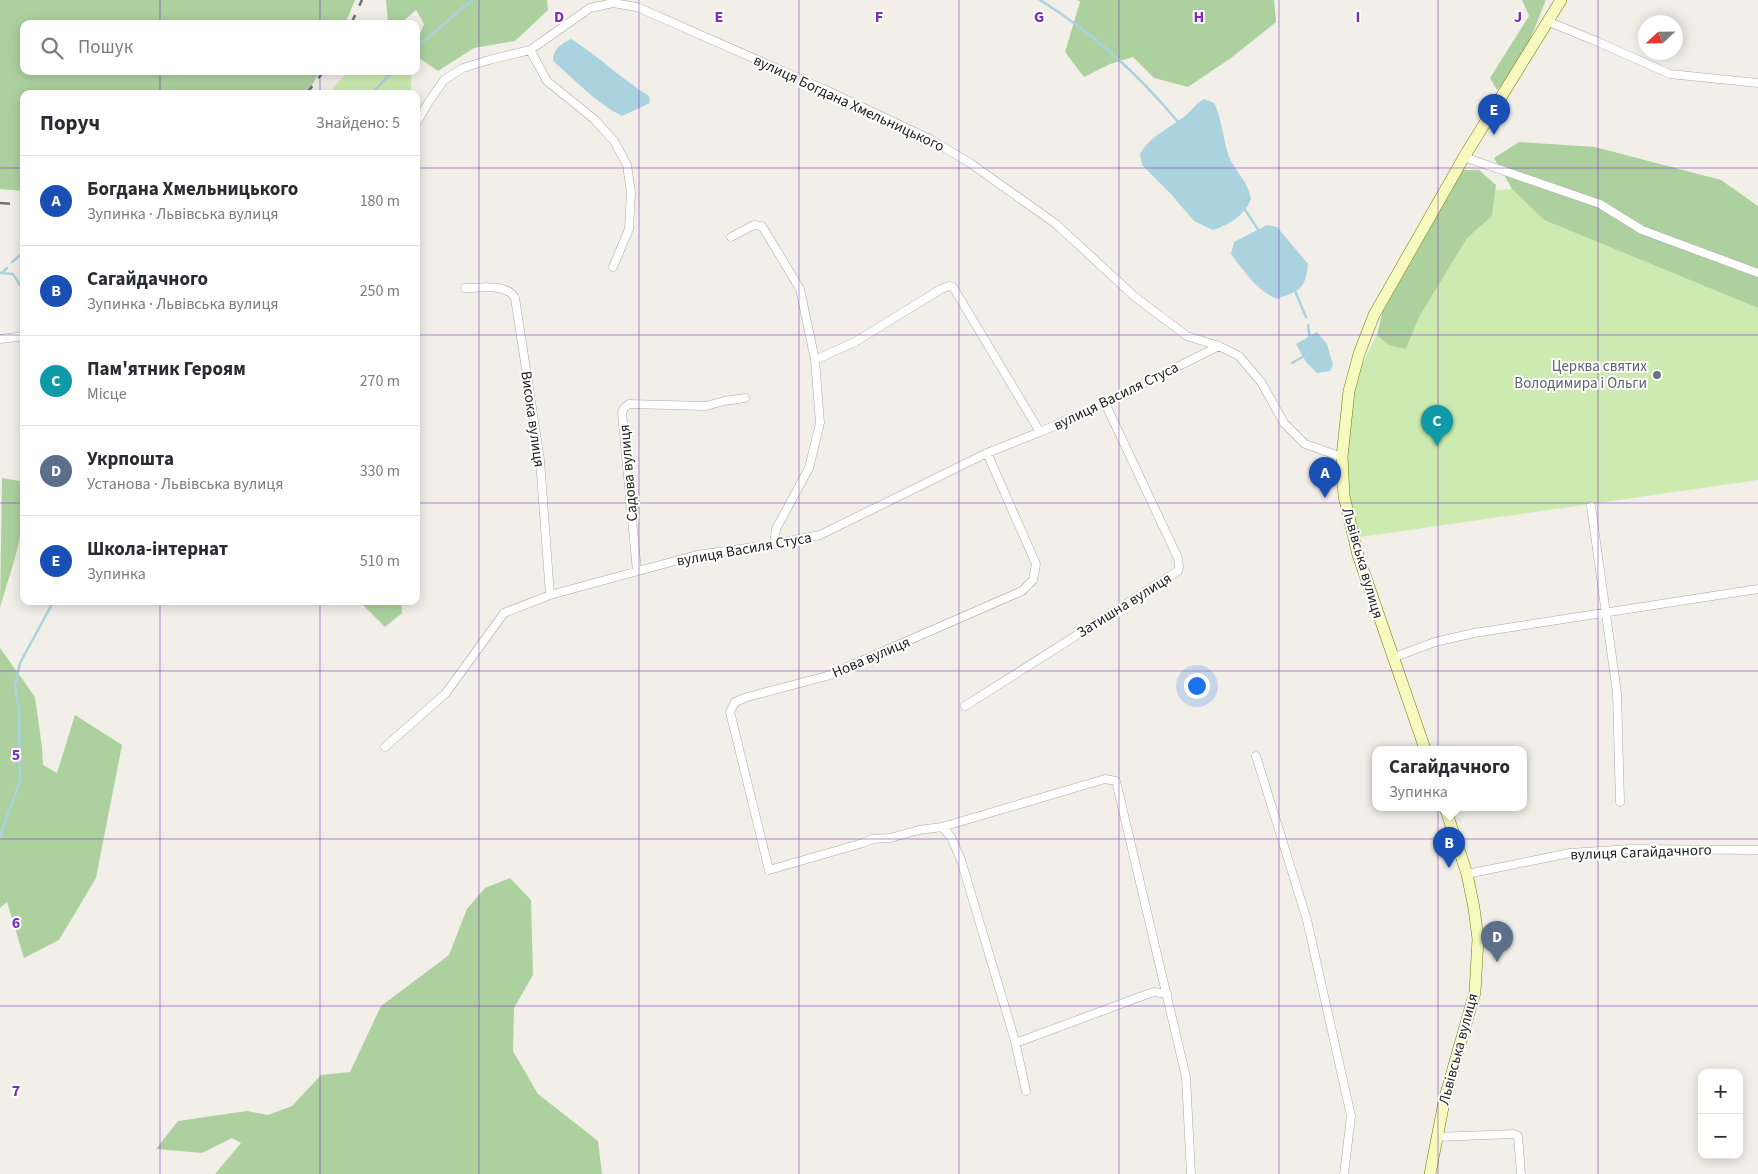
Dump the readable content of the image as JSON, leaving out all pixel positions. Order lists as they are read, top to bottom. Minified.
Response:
{"streets":{"main road":["Львівська вулиця"],"street":["вулиця Богдана Хмельницького","вулиця Василя Стуса","Висока вулиця","Садова вулиця","Затишна вулиця","Нова вулиця","вулиця Сагайдачного"]},"crossings":[["вулиця Богдана Хмельницького","вулиця Василя Стуса"],["вулиця Богдана Хмельницького","Львівська вулиця"],["вулиця Василя Стуса","Висока вулиця"],["вулиця Василя Стуса","Садова вулиця"],["вулиця Василя Стуса","Затишна вулиця"],["вулиця Василя Стуса","Нова вулиця"],["Львівська вулиця","вулиця Сагайдачного"]],"places":["Церква святих Володимира і Ольги"],"north":"left","page":{"search":"Пошук","heading":["Поруч","Знайдено: 5"],"pins":["E","C","A","B","D"],"list":[{"mark":"A","name":"Богдана Хмельницького","note":"Зупинка · Львівська вулиця","value":"180 m"},{"mark":"B","name":"Сагайдачного","note":"Зупинка · Львівська вулиця","value":"250 m"},{"mark":"C","name":"Пам'ятник Героям","note":"Місце","value":"270 m"},{"mark":"D","name":"Укрпошта","note":"Установа · Львівська вулиця","value":"330 m"},{"mark":"E","name":"Школа-інтернат","note":"Зупинка","value":"510 m"}],"popup":["Сагайдачного","Зупинка"],"map_buttons":["+","−"]},"grid":{"columns":["D","E","F","G","H","I","J"],"rows":["5","6","7"]}}
